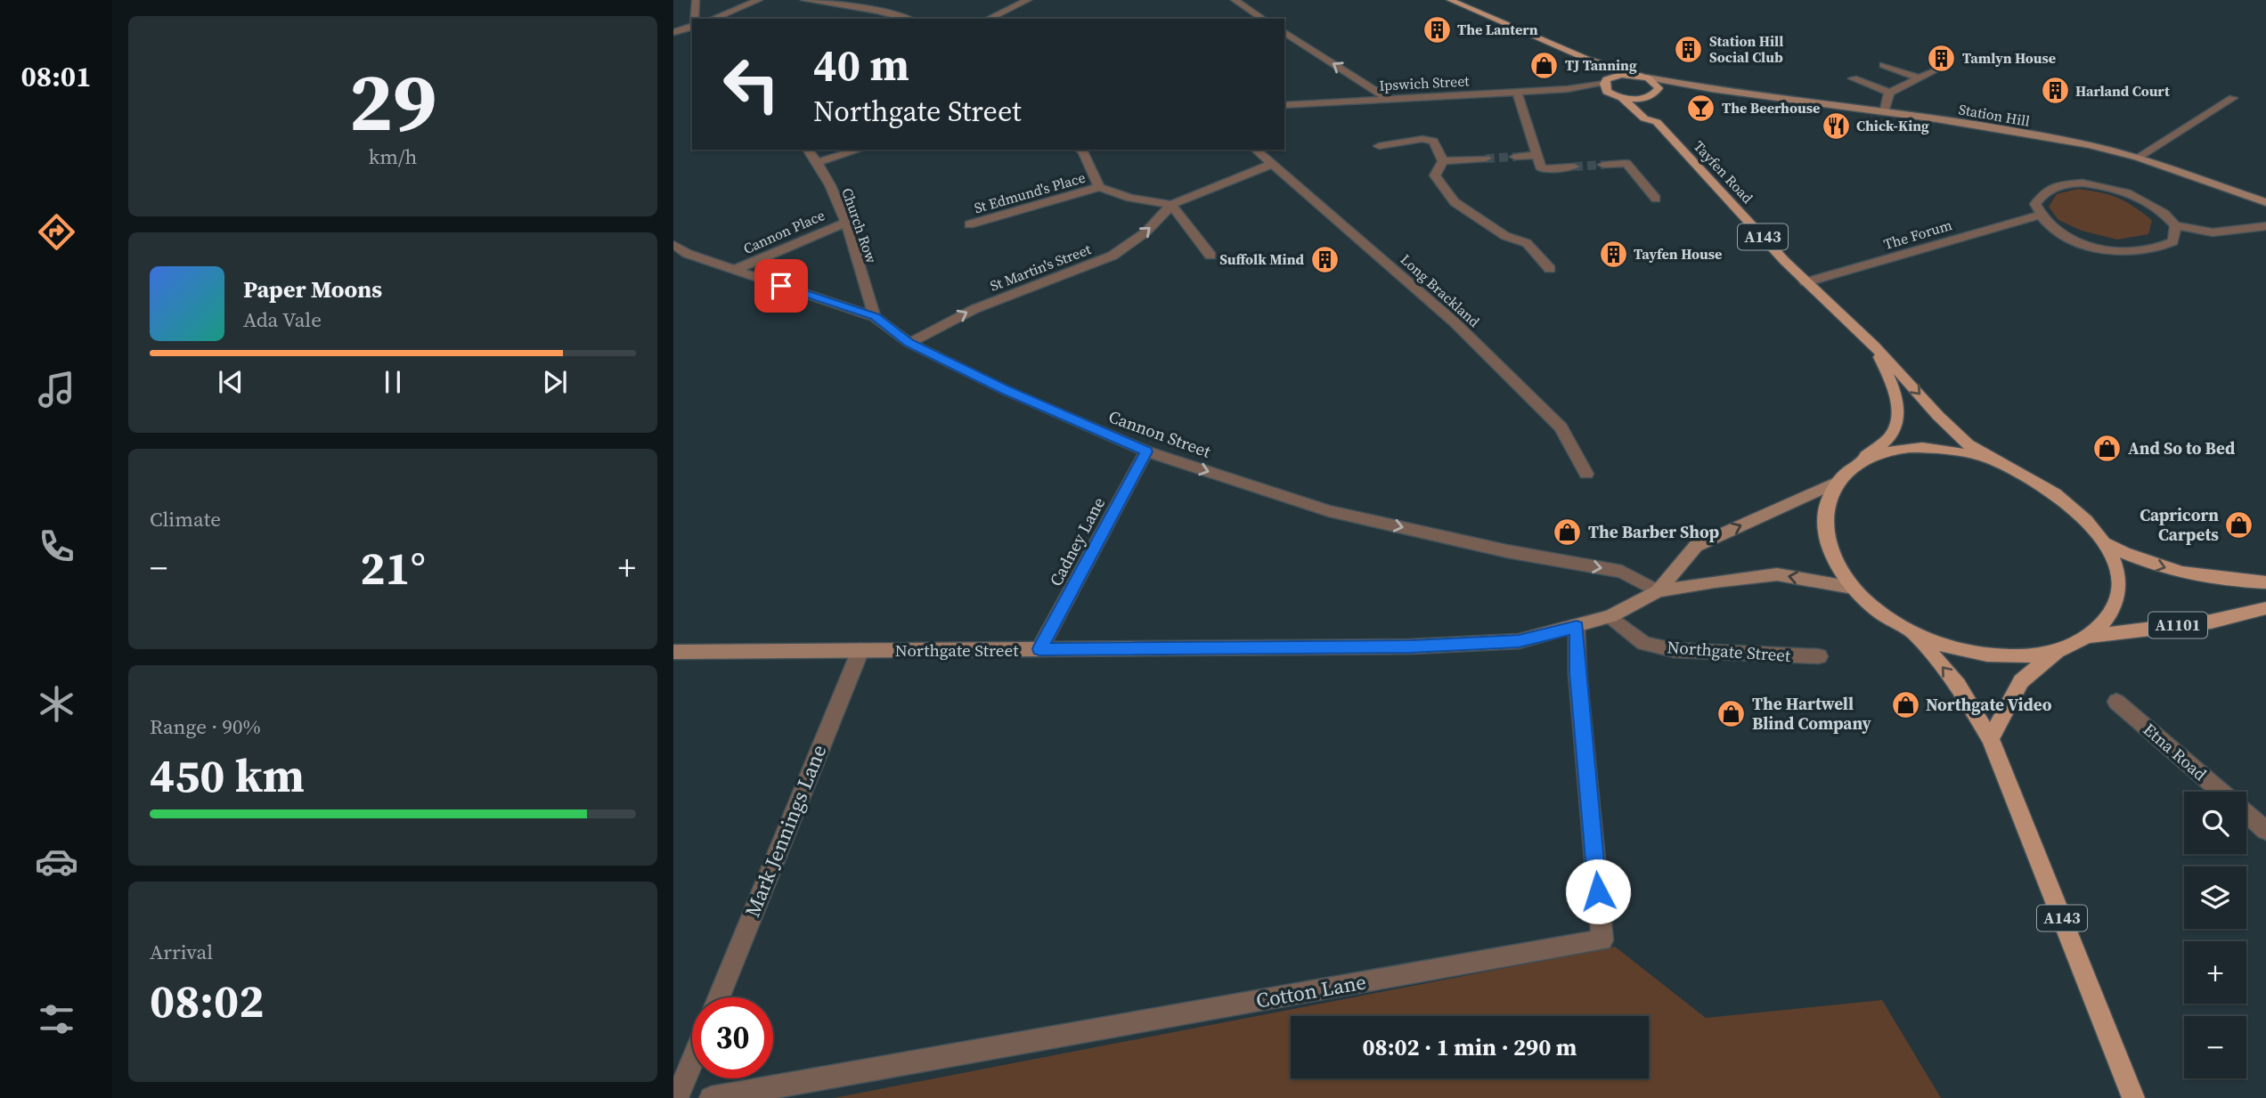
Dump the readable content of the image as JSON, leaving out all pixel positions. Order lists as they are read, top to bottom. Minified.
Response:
{"streets":{"main road":["Tayfen Road","A143","A1101"],"street":["Ipswich Street","Station Hill","St Edmund's Place","Church Row","Cannon Place","The Forum","St Martin's Street","Long Brackland","Cannon Street","Cadney Lane","Northgate Street","Etna Road","Mark Jennings Lane","Cotton Lane"]},"crossings":[["Ipswich Street","Tayfen Road"],["Station Hill","Tayfen Road"],["Tayfen Road","The Forum"],["Tayfen Road","A143"],["Church Row","Cannon Place"],["Church Row","Cannon Street"],["Cannon Place","Cannon Street"],["St Martin's Street","Long Brackland"],["St Martin's Street","Cannon Street"],["Cannon Street","Cadney Lane"],["Cannon Street","Northgate Street"],["Cadney Lane","Northgate Street"],["Northgate Street","Mark Jennings Lane"],["Northgate Street","Cotton Lane"]],"one_way":["St Martin's Street","Cannon Street"],"places":{"building":["The Lantern","Station Hill Social Club","Tamlyn House","Harland Court","Tayfen House","Suffolk Mind"],"shop":["TJ Tanning","And So to Bed","Capricorn Carpets","The Barber Shop","Northgate Video","The Hartwell Blind Company"],"bar":["The Beerhouse"],"restaurant":["Chick-King"]},"page":{"tabs":"08:01","tile":[["29","km/h"],"Climate",["Range · 90%","450 km"],["Arrival","08:02"]],"turn":["40 m","Northgate Street"],"song":["Paper Moons","Ada Vale"],"heat":["−","21°","+"],"map_buttons":["+","−"],"limit":"30","trip":"08:02 · 1 min · 290 m"}}
